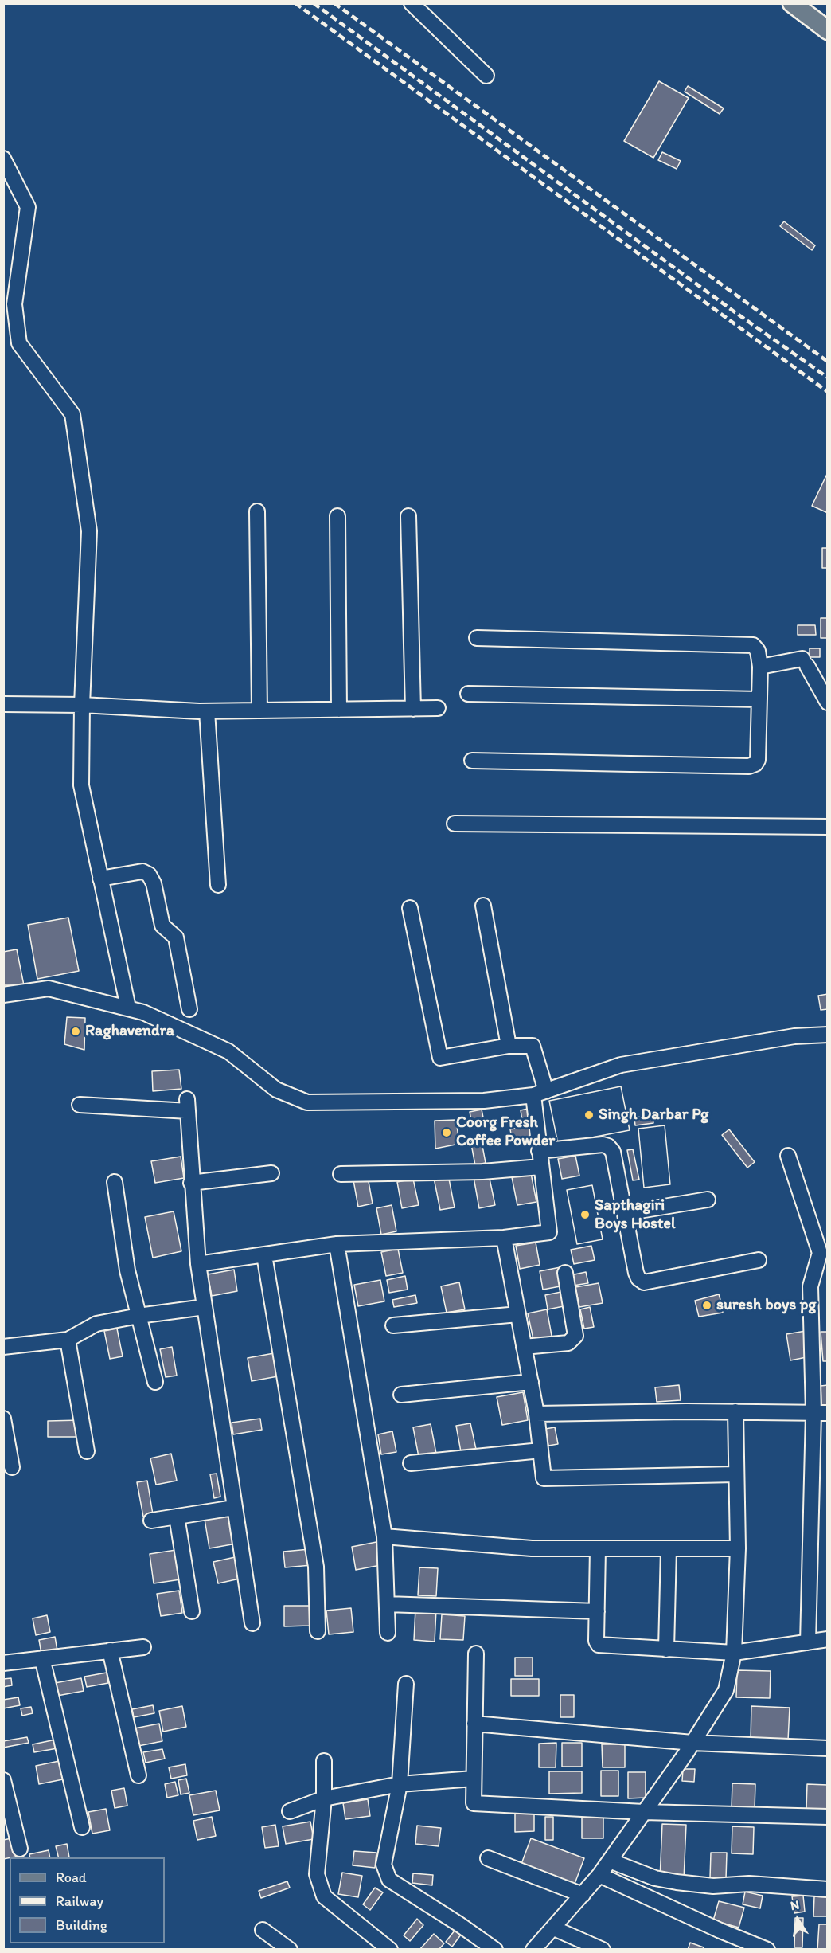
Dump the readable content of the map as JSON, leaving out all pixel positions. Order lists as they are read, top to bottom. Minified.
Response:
{"places":["Raghavendra","Singh Darbar Pg","Coorg Fresh Coffee Powder","Sapthagiri Boys Hostel","suresh boys pg"],"legend":["Road","Railway","Building"],"north":"top"}
